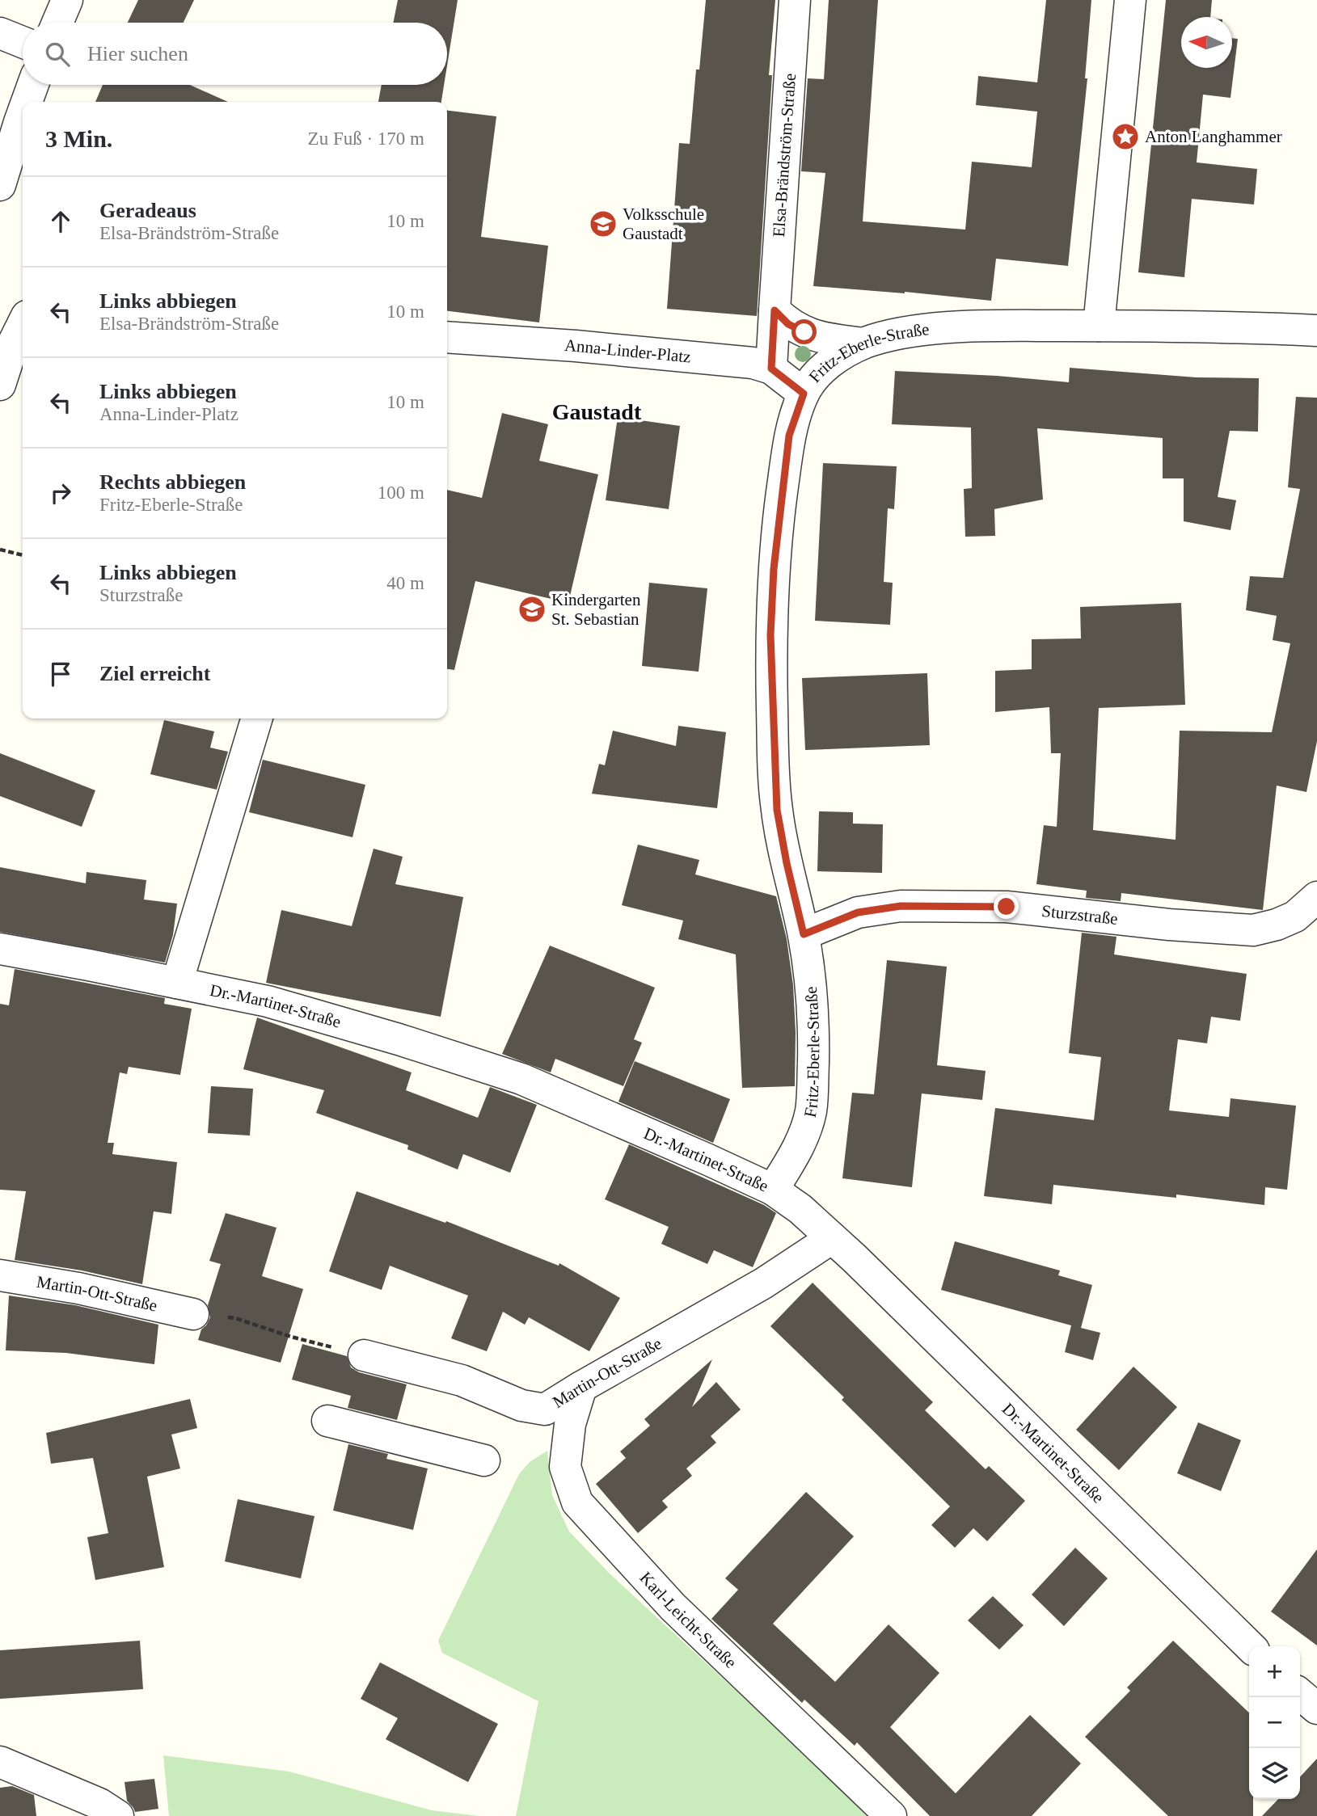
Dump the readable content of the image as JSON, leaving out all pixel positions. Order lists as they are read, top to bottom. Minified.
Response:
{"streets":{"street":["Elsa-Brändström-Straße","Anna-Linder-Platz","Fritz-Eberle-Straße","Sturzstraße","Dr.-Martinet-Straße","Martin-Ott-Straße","Karl-Leicht-Straße"]},"crossings":[["Elsa-Brändström-Straße","Anna-Linder-Platz"],["Anna-Linder-Platz","Fritz-Eberle-Straße"],["Fritz-Eberle-Straße","Sturzstraße"],["Fritz-Eberle-Straße","Dr.-Martinet-Straße"],["Dr.-Martinet-Straße","Martin-Ott-Straße"],["Martin-Ott-Straße","Karl-Leicht-Straße"]],"districts":["Gaustadt"],"places":{"place":["Anton Langhammer"],"school or university":["Volksschule Gaustadt","Kindergarten St. Sebastian"]},"north":"left","page":{"search":"Hier suchen","heading":["3 Min.","Zu Fuß · 170 m"],"list":[["Geradeaus","Elsa-Brändström-Straße","10 m"],["Links abbiegen","Elsa-Brändström-Straße","10 m"],["Links abbiegen","Anna-Linder-Platz","10 m"],["Rechts abbiegen","Fritz-Eberle-Straße","100 m"],["Links abbiegen","Sturzstraße","40 m"],"Ziel erreicht"],"map_buttons":["+","−"]}}
